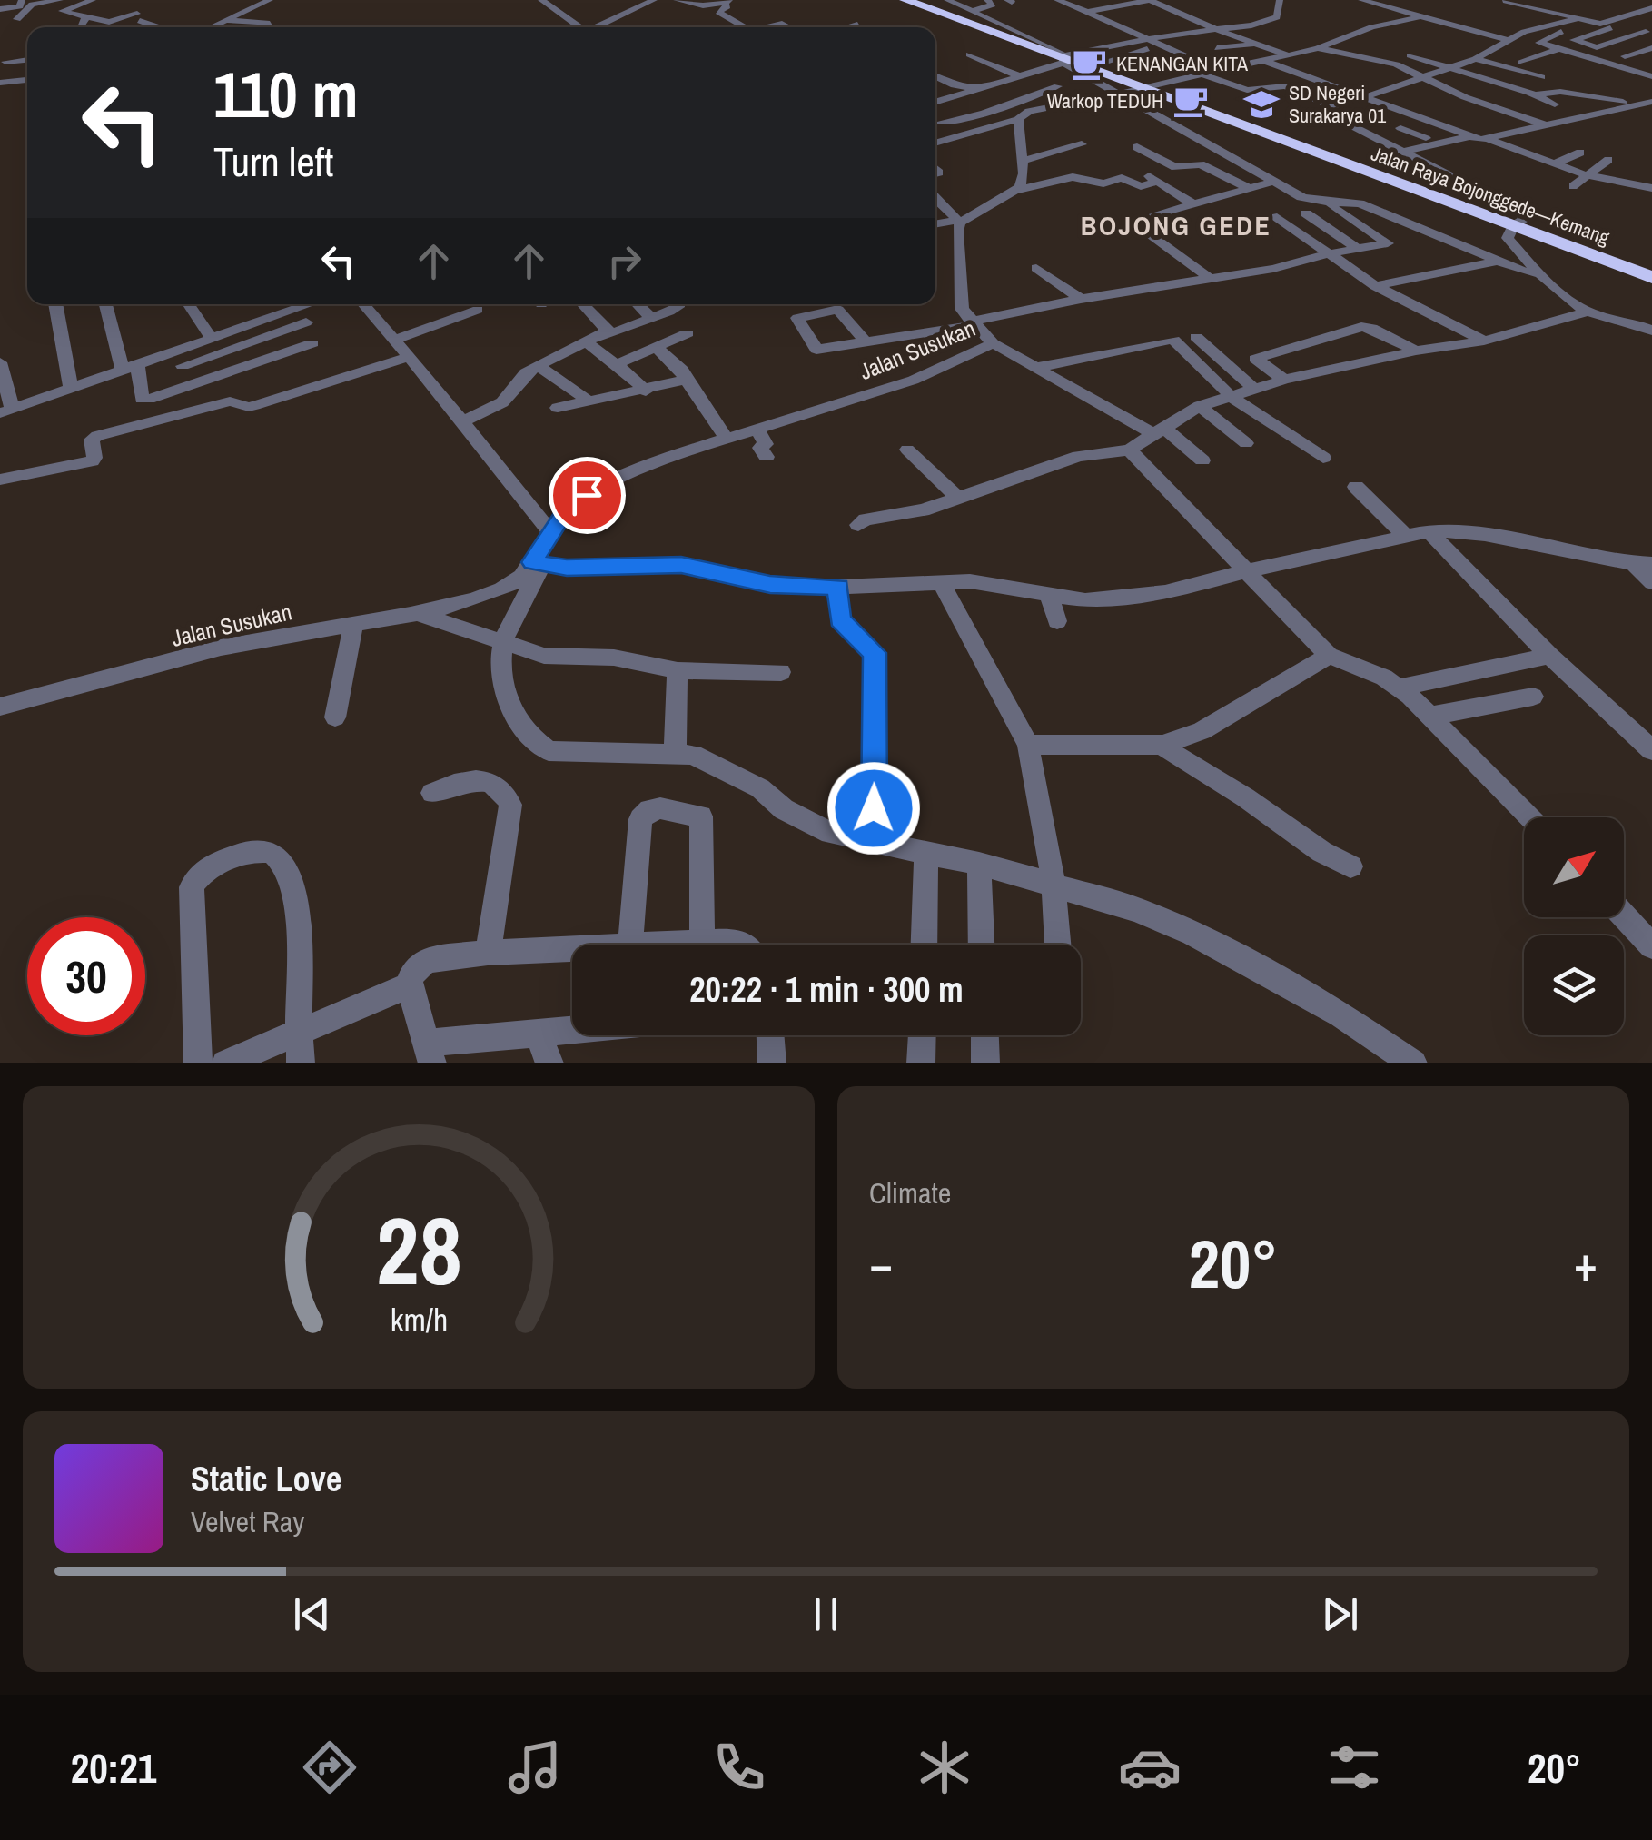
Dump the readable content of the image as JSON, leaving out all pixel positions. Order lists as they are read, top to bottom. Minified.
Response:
{"streets":{"highway":["Jalan Raya Bojonggede—Kemang"],"street":["Jalan Susukan"]},"districts":["BOJONG GEDE"],"places":{"cafe":["KENANGAN KITA","Warkop TEDUH"],"school or university":["SD Negeri Surakarya 01"]},"north":"top right","page":{"turn":["110 m","Turn left"],"limit":"30","trip":"20:22 · 1 min · 300 m","tile":"Climate","heat":["−","20°","+"],"song":["Static Love","Velvet Ray"],"tabs":["20:21","20°"],"gauge":["28","km/h"]}}
